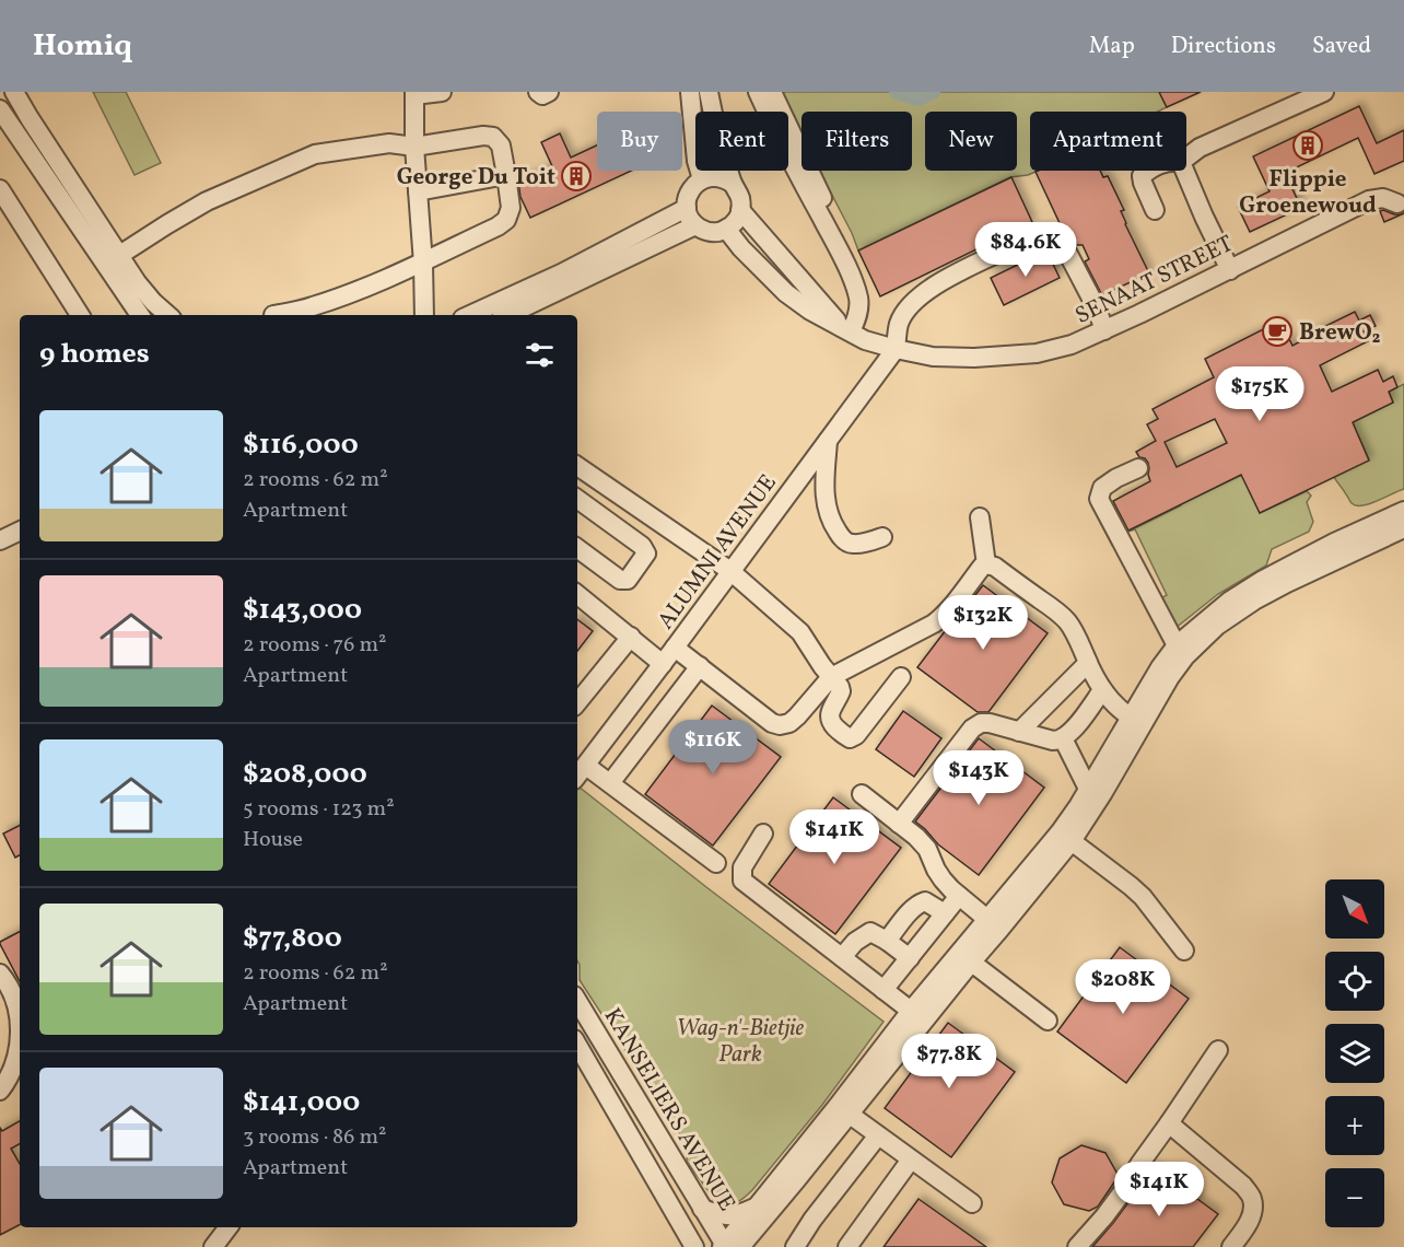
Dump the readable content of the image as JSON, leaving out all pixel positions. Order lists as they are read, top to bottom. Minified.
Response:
{"streets":{"street":["SENAAT STREET","ALUMNI AVENUE","KANSELIERS AVENUE"]},"crossings":[["SENAAT STREET","ALUMNI AVENUE"]],"parks":["Wag-n'-Bietjie Park"],"places":{"building":["Flippie Groenewoud","George Du Toit"],"cafe":["BrewO₂"]},"north":"bottom right","page":{"header":"Homiq","nav":["Map","Directions","Saved"],"chip":["Buy","Rent","Filters","New","Apartment"],"price":["$84.6K","$175K","$132K","$116K","$143K","$141K","$208K","$77.8K","$141K"],"heading":"9 homes","list":[{"name":"$116,000","note":"2 rooms · 62 m² · Apartment"},{"name":"$143,000","note":"2 rooms · 76 m² · Apartment"},{"name":"$208,000","note":"5 rooms · 123 m² · House"},{"name":"$77,800","note":"2 rooms · 62 m² · Apartment"},{"name":"$141,000","note":"3 rooms · 86 m² · Apartment"}],"map_buttons":["+","−"]}}
